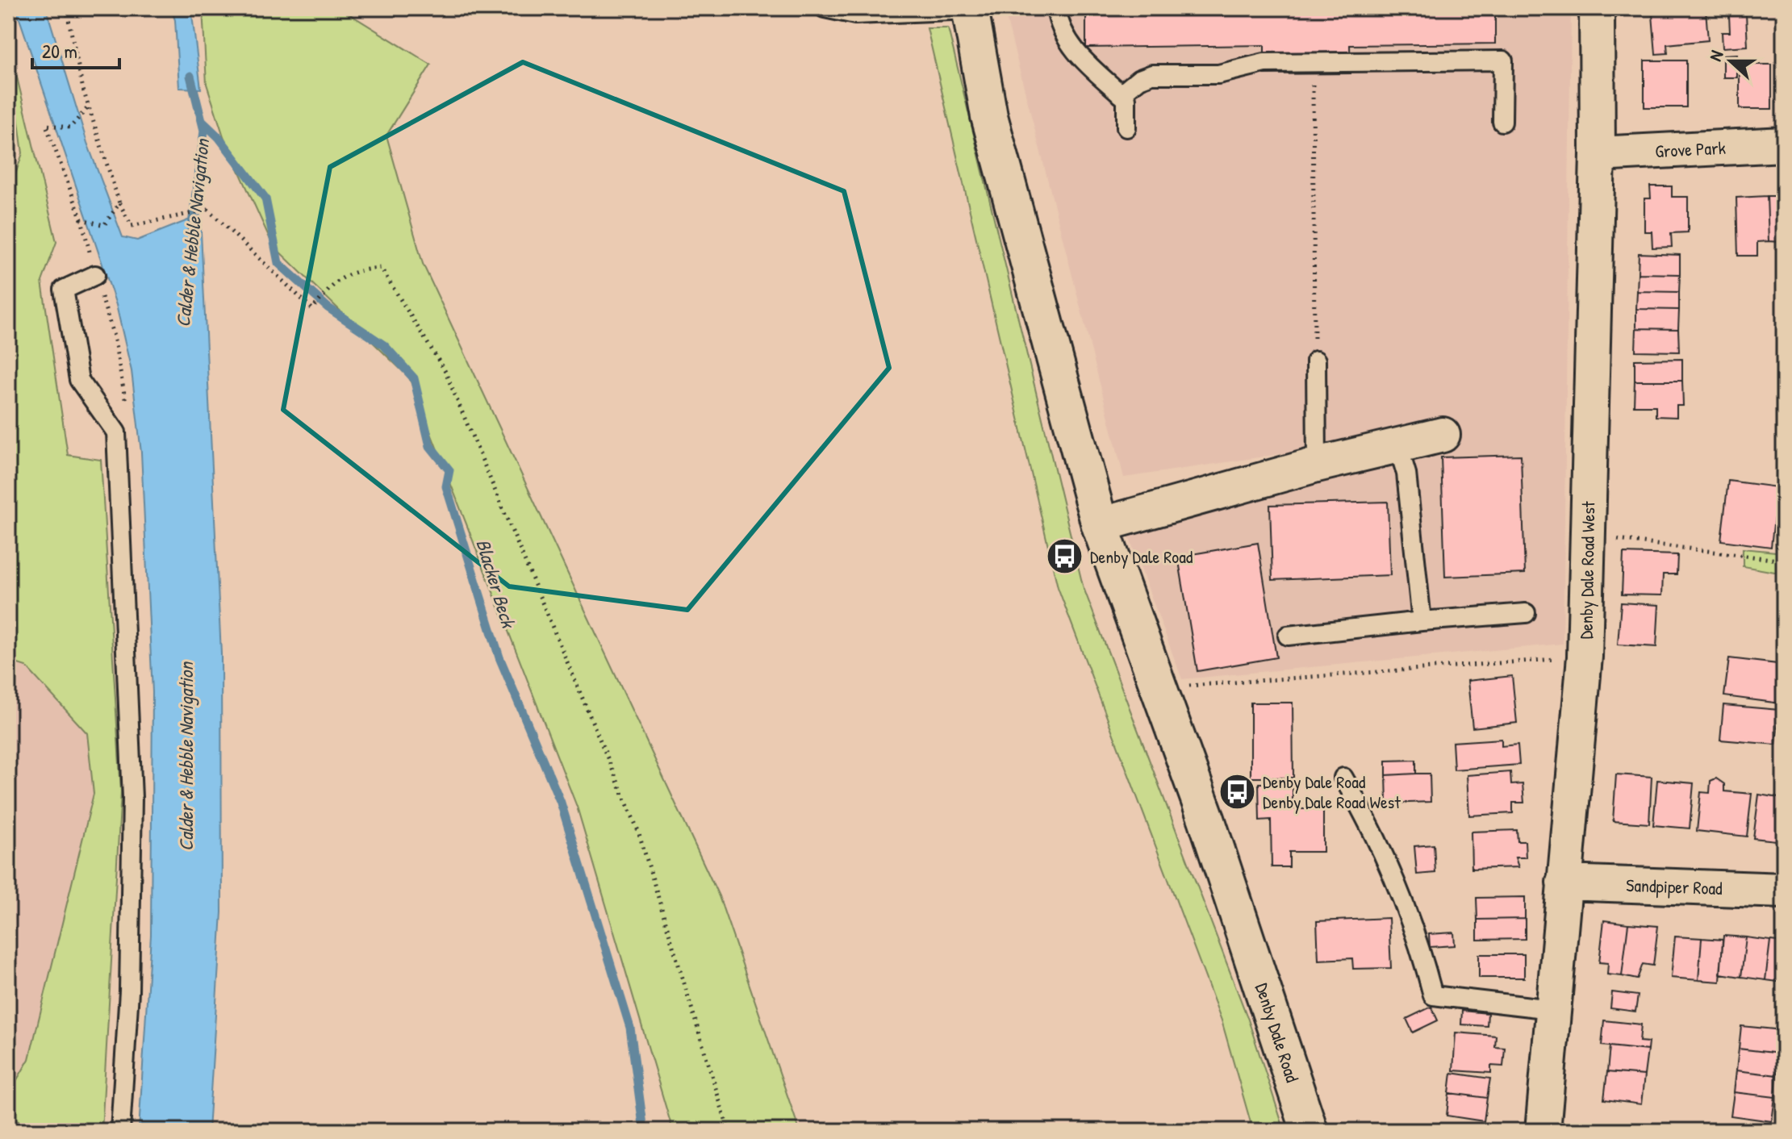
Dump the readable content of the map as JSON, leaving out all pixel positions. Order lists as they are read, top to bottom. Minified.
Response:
{"streets":{"main road":["Denby Dale Road"],"street":["Grove Park","Denby Dale Road West","Sandpiper Road"]},"crossings":[["Grove Park","Denby Dale Road West"],["Denby Dale Road West","Sandpiper Road"]],"water":["Calder & Hebble Navigation","Blacker Beck"],"places":{"bus stop":["Denby Dale Road","Denby Dale Road Denby Dale Road West"]},"scale_bar":"20 m","north":"left"}
